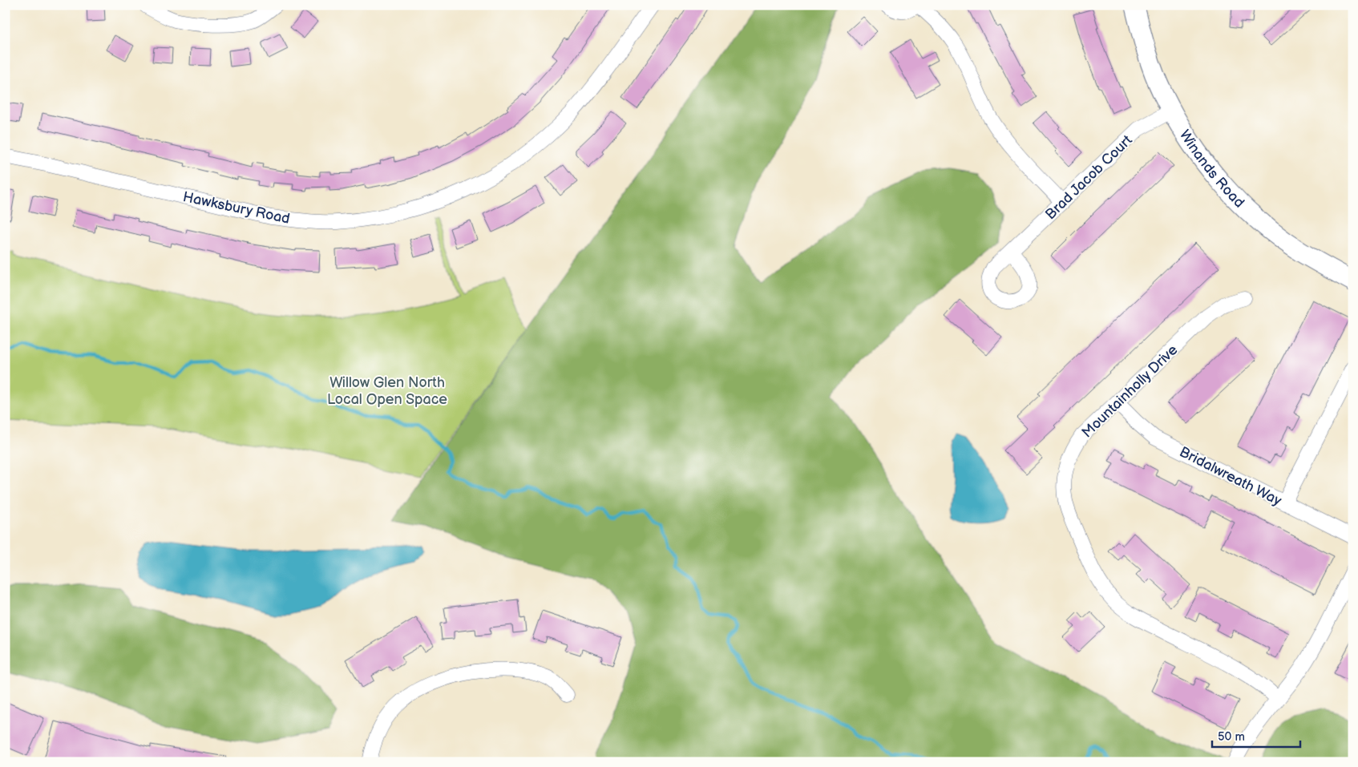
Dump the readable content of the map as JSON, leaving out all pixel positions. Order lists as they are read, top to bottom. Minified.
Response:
{"streets":{"street":["Winands Road","Brad Jacob Court","Hawksbury Road","Mountainholly Drive","Bridalwreath Way"]},"crossings":[["Winands Road","Brad Jacob Court"],["Mountainholly Drive","Bridalwreath Way"]],"parks":["Willow Glen North Local Open Space"],"scale_bar":"50 m"}
